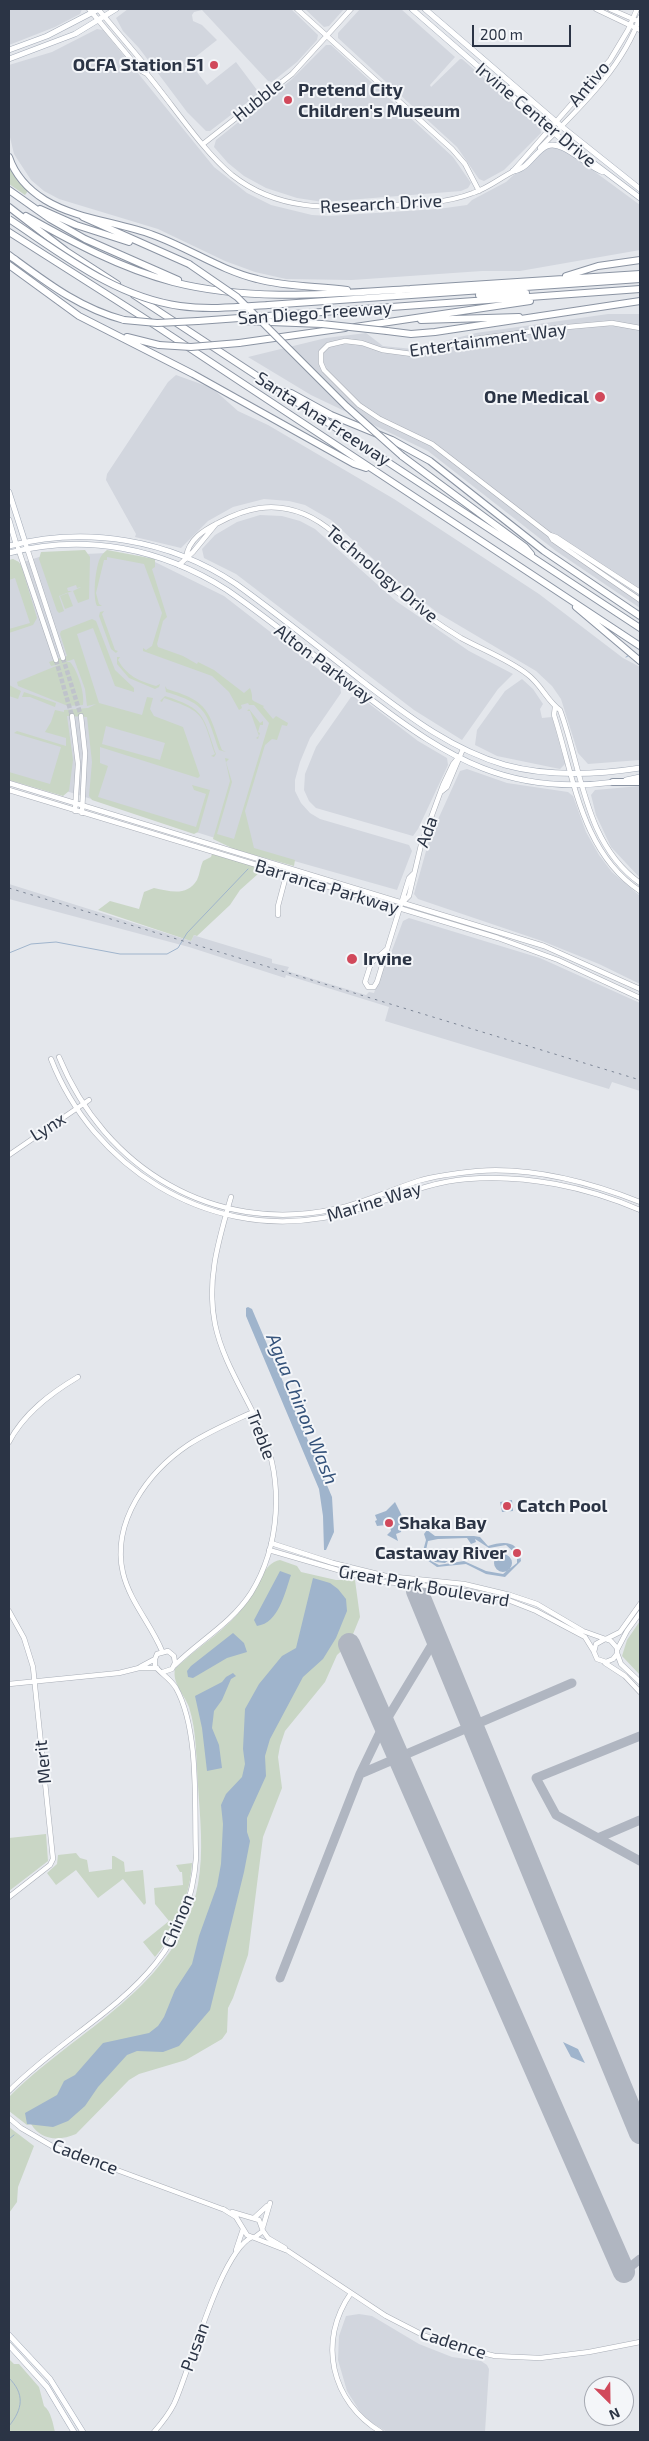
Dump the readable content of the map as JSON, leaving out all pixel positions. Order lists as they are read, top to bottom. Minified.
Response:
{"streets":{"highway":["San Diego Freeway","Santa Ana Freeway"],"main road":["Irvine Center Drive","Alton Parkway"],"street":["Antivo","Hubble","Research Drive","Entertainment Way","Technology Drive","Ada","Barranca Parkway","Lynx","Marine Way","Treble","Great Park Boulevard","Merit","Chinon","Cadence","Pusan"]},"crossings":[["Antivo","Irvine Center Drive"],["Antivo","Research Drive"],["Hubble","Research Drive"],["Irvine Center Drive","Research Drive"],["San Diego Freeway","Santa Ana Freeway"],["Technology Drive","Alton Parkway"],["Alton Parkway","Ada"],["Ada","Barranca Parkway"],["Lynx","Marine Way"],["Marine Way","Treble"],["Treble","Great Park Boulevard"],["Treble","Chinon"],["Cadence","Pusan"]],"water":["Agua Chinon Wash"],"places":["OCFA Station 51","Pretend City Children's Museum","One Medical","Irvine","Catch Pool","Shaka Bay","Castaway River"],"scale_bar":"200 m","north":"bottom right"}
